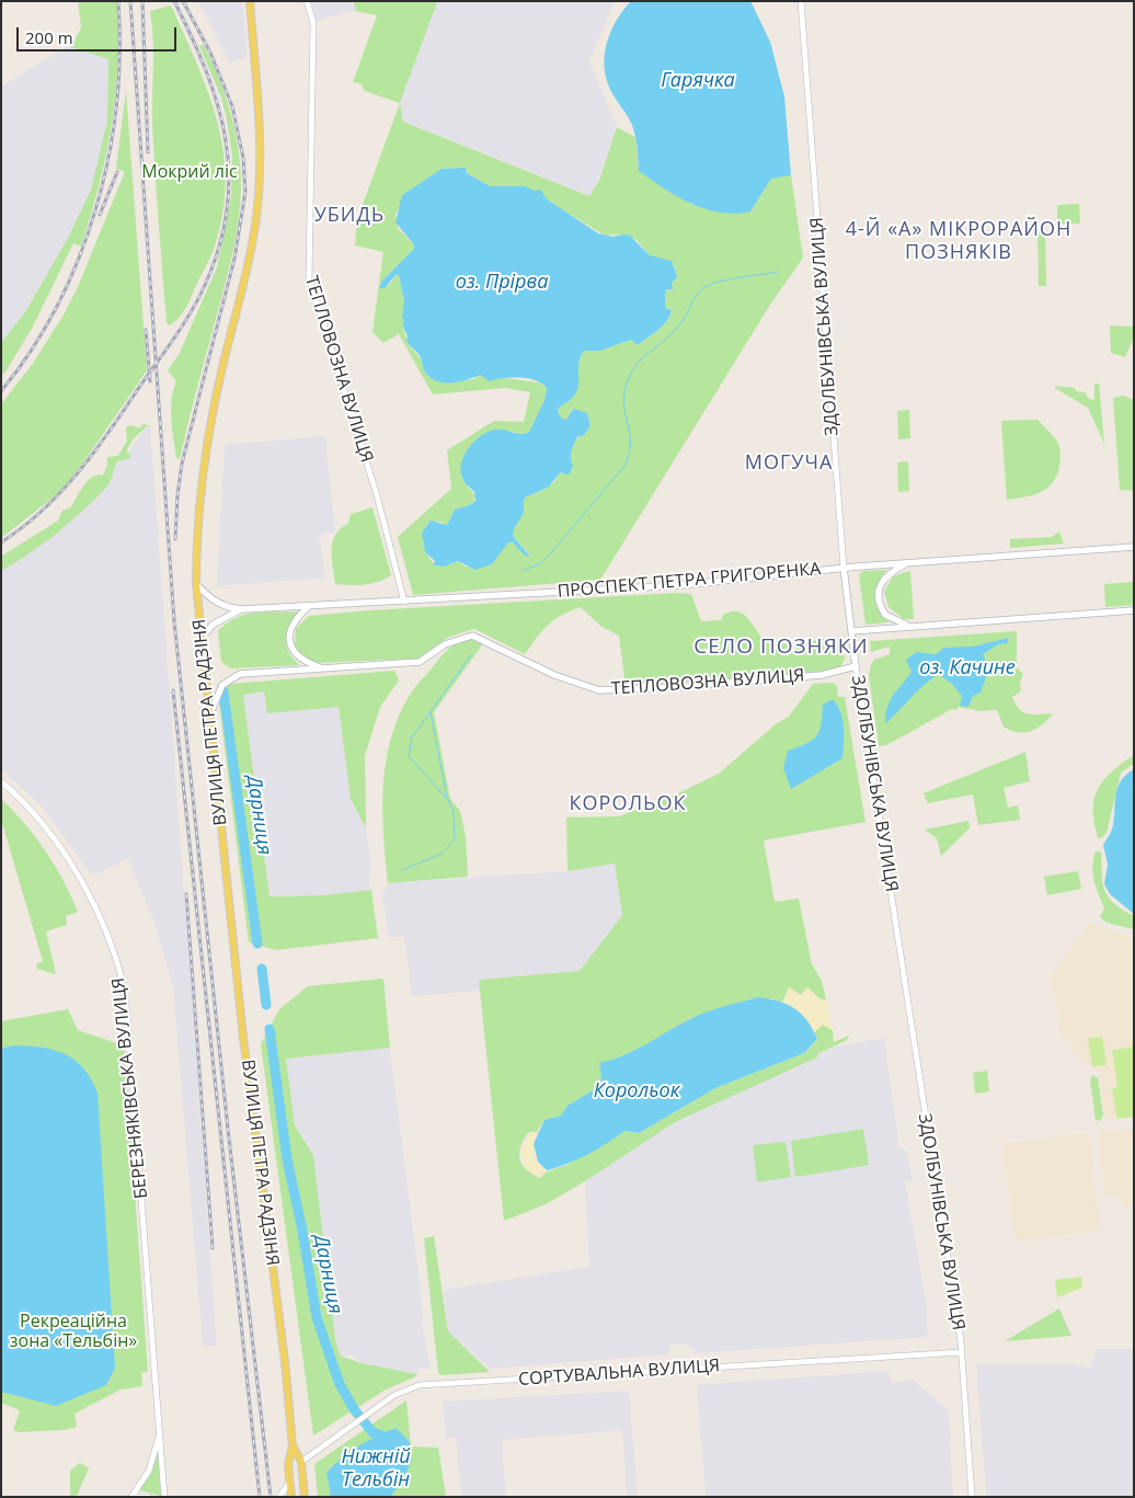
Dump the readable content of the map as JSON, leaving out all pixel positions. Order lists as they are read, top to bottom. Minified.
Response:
{"streets":{"main road":["ЗДОЛБУНІВСЬКА ВУЛИЦЯ","ТЕПЛОВОЗНА ВУЛИЦЯ","ПРОСПЕКТ ПЕТРА ГРИГОРЕНКА","ВУЛИЦЯ ПЕТРА РАДЗІНЯ"],"street":["БЕРЕЗНЯКІВСЬКА ВУЛИЦЯ","СОРТУВАЛЬНА ВУЛИЦЯ"]},"crossings":[["ЗДОЛБУНІВСЬКА ВУЛИЦЯ","ТЕПЛОВОЗНА ВУЛИЦЯ"],["ЗДОЛБУНІВСЬКА ВУЛИЦЯ","ПРОСПЕКТ ПЕТРА ГРИГОРЕНКА"],["ЗДОЛБУНІВСЬКА ВУЛИЦЯ","СОРТУВАЛЬНА ВУЛИЦЯ"],["ТЕПЛОВОЗНА ВУЛИЦЯ","ПРОСПЕКТ ПЕТРА ГРИГОРЕНКА"],["ТЕПЛОВОЗНА ВУЛИЦЯ","ВУЛИЦЯ ПЕТРА РАДЗІНЯ"],["ПРОСПЕКТ ПЕТРА ГРИГОРЕНКА","ВУЛИЦЯ ПЕТРА РАДЗІНЯ"],["ВУЛИЦЯ ПЕТРА РАДЗІНЯ","СОРТУВАЛЬНА ВУЛИЦЯ"]],"districts":["УБИДЬ","4-Й «А» МІКРОРАЙОН ПОЗНЯКІВ","МОГУЧА","СЕЛО ПОЗНЯКИ","КОРОЛЬОК"],"water":["Гарячка","оз. Прірва","оз. Качине","Дарниця","Корольок","Нижній Тельбін"],"parks":["Мокрий ліс","Рекреаційна зона «Тельбін»"],"scale_bar":"200 m"}
